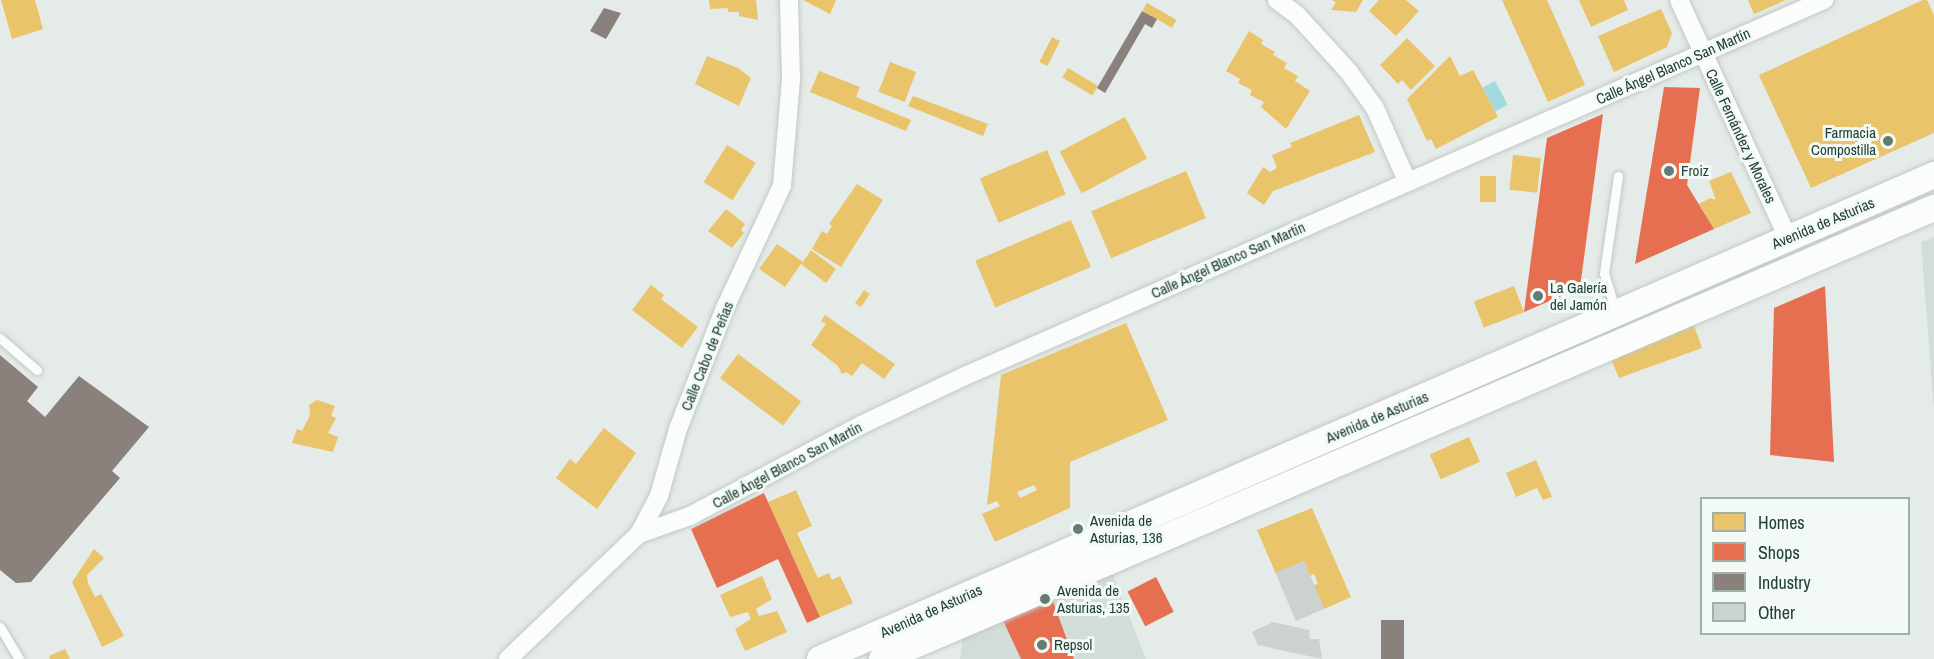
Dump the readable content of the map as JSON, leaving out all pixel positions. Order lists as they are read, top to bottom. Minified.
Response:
{"streets":{"main road":["Avenida de Asturias"],"street":["Calle Ángel Blanco San Martín","Calle Fernández y Morales","Calle Cabo de Peñas"]},"crossings":[["Calle Ángel Blanco San Martín","Calle Fernández y Morales"],["Calle Ángel Blanco San Martín","Calle Cabo de Peñas"],["Calle Fernández y Morales","Avenida de Asturias"]],"places":["Farmacia Compostilla","Froiz","La Galería del Jamón","Avenida de Asturias, 136","Avenida de Asturias, 135","Repsol"],"legend":["Homes","Shops","Industry","Other"]}
